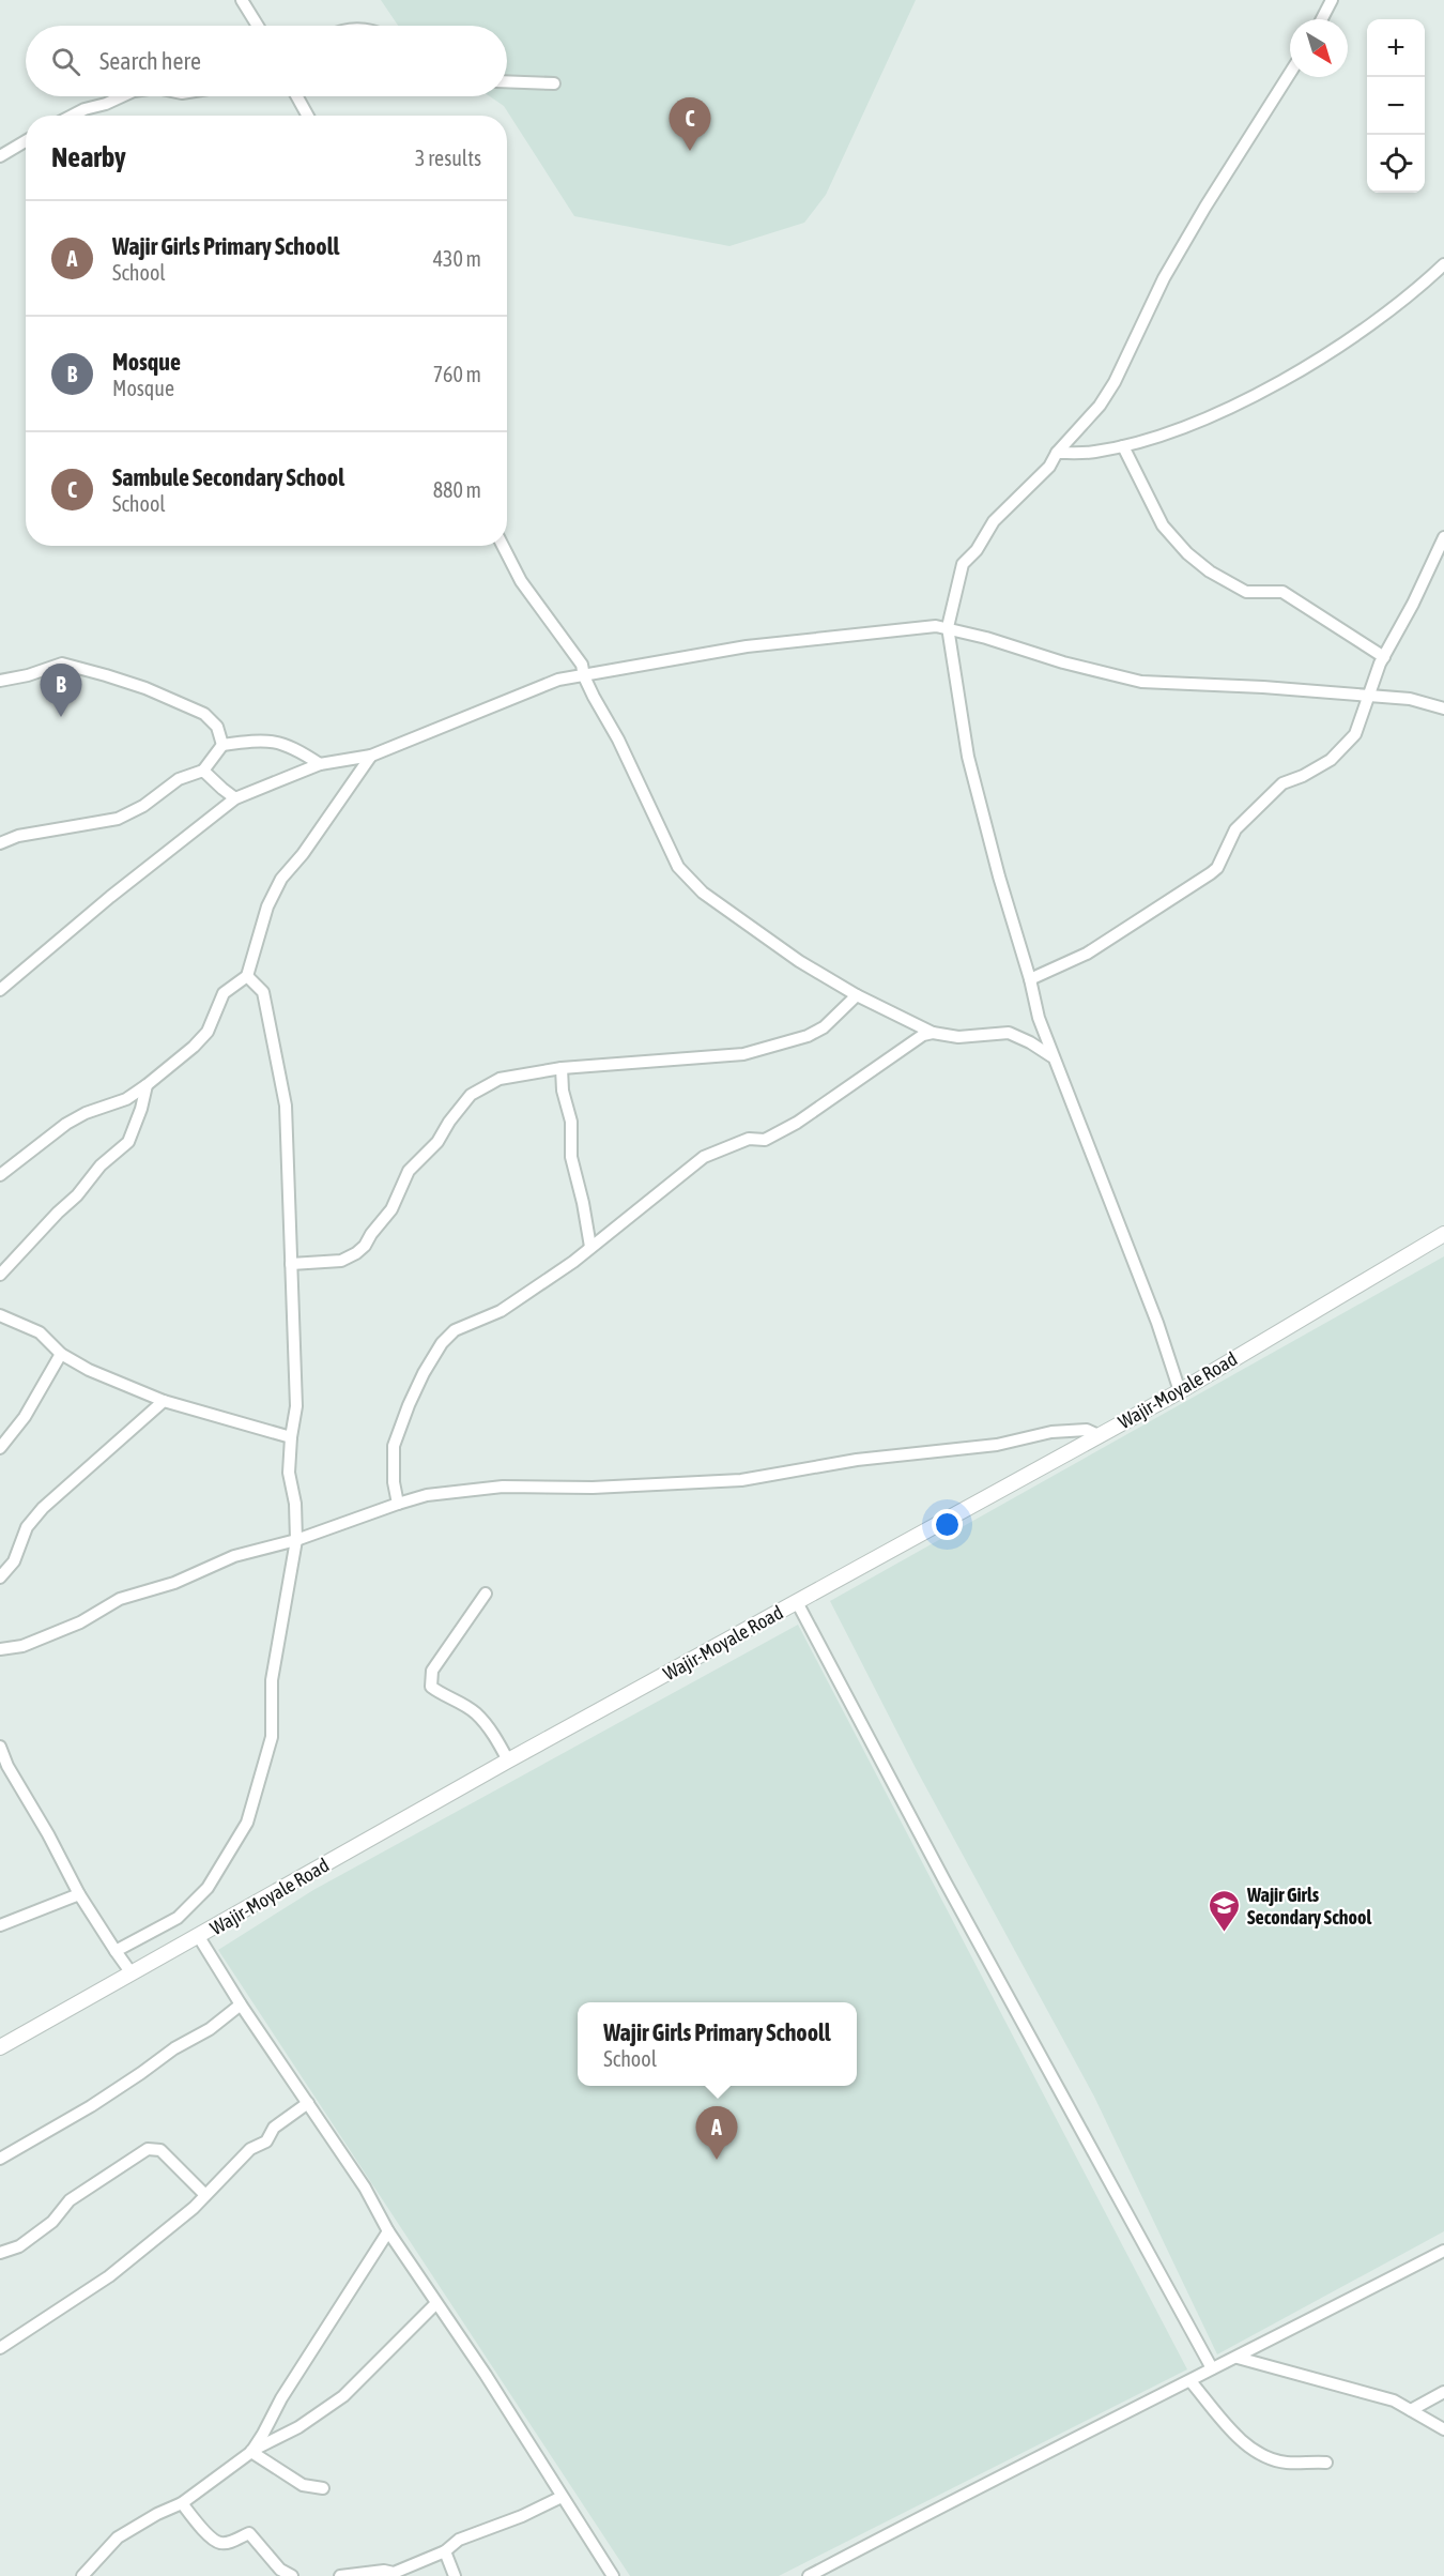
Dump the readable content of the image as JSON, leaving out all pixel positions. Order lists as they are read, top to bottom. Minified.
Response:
{"streets":{"main road":["Wajir-Moyale Road"]},"places":{"school or university":["Wajir Girls Secondary School"]},"north":"bottom right","page":{"map_buttons":["+","−"],"search":"Search here","pins":["C","B","A"],"heading":["Nearby","3 results"],"list":[{"mark":"A","name":"Wajir Girls Primary Schooll","note":"School","value":"430 m"},{"mark":"B","name":"Mosque","note":"Mosque","value":"760 m"},{"mark":"C","name":"Sambule Secondary School","note":"School","value":"880 m"}],"popup":["Wajir Girls Primary Schooll","School"]}}
